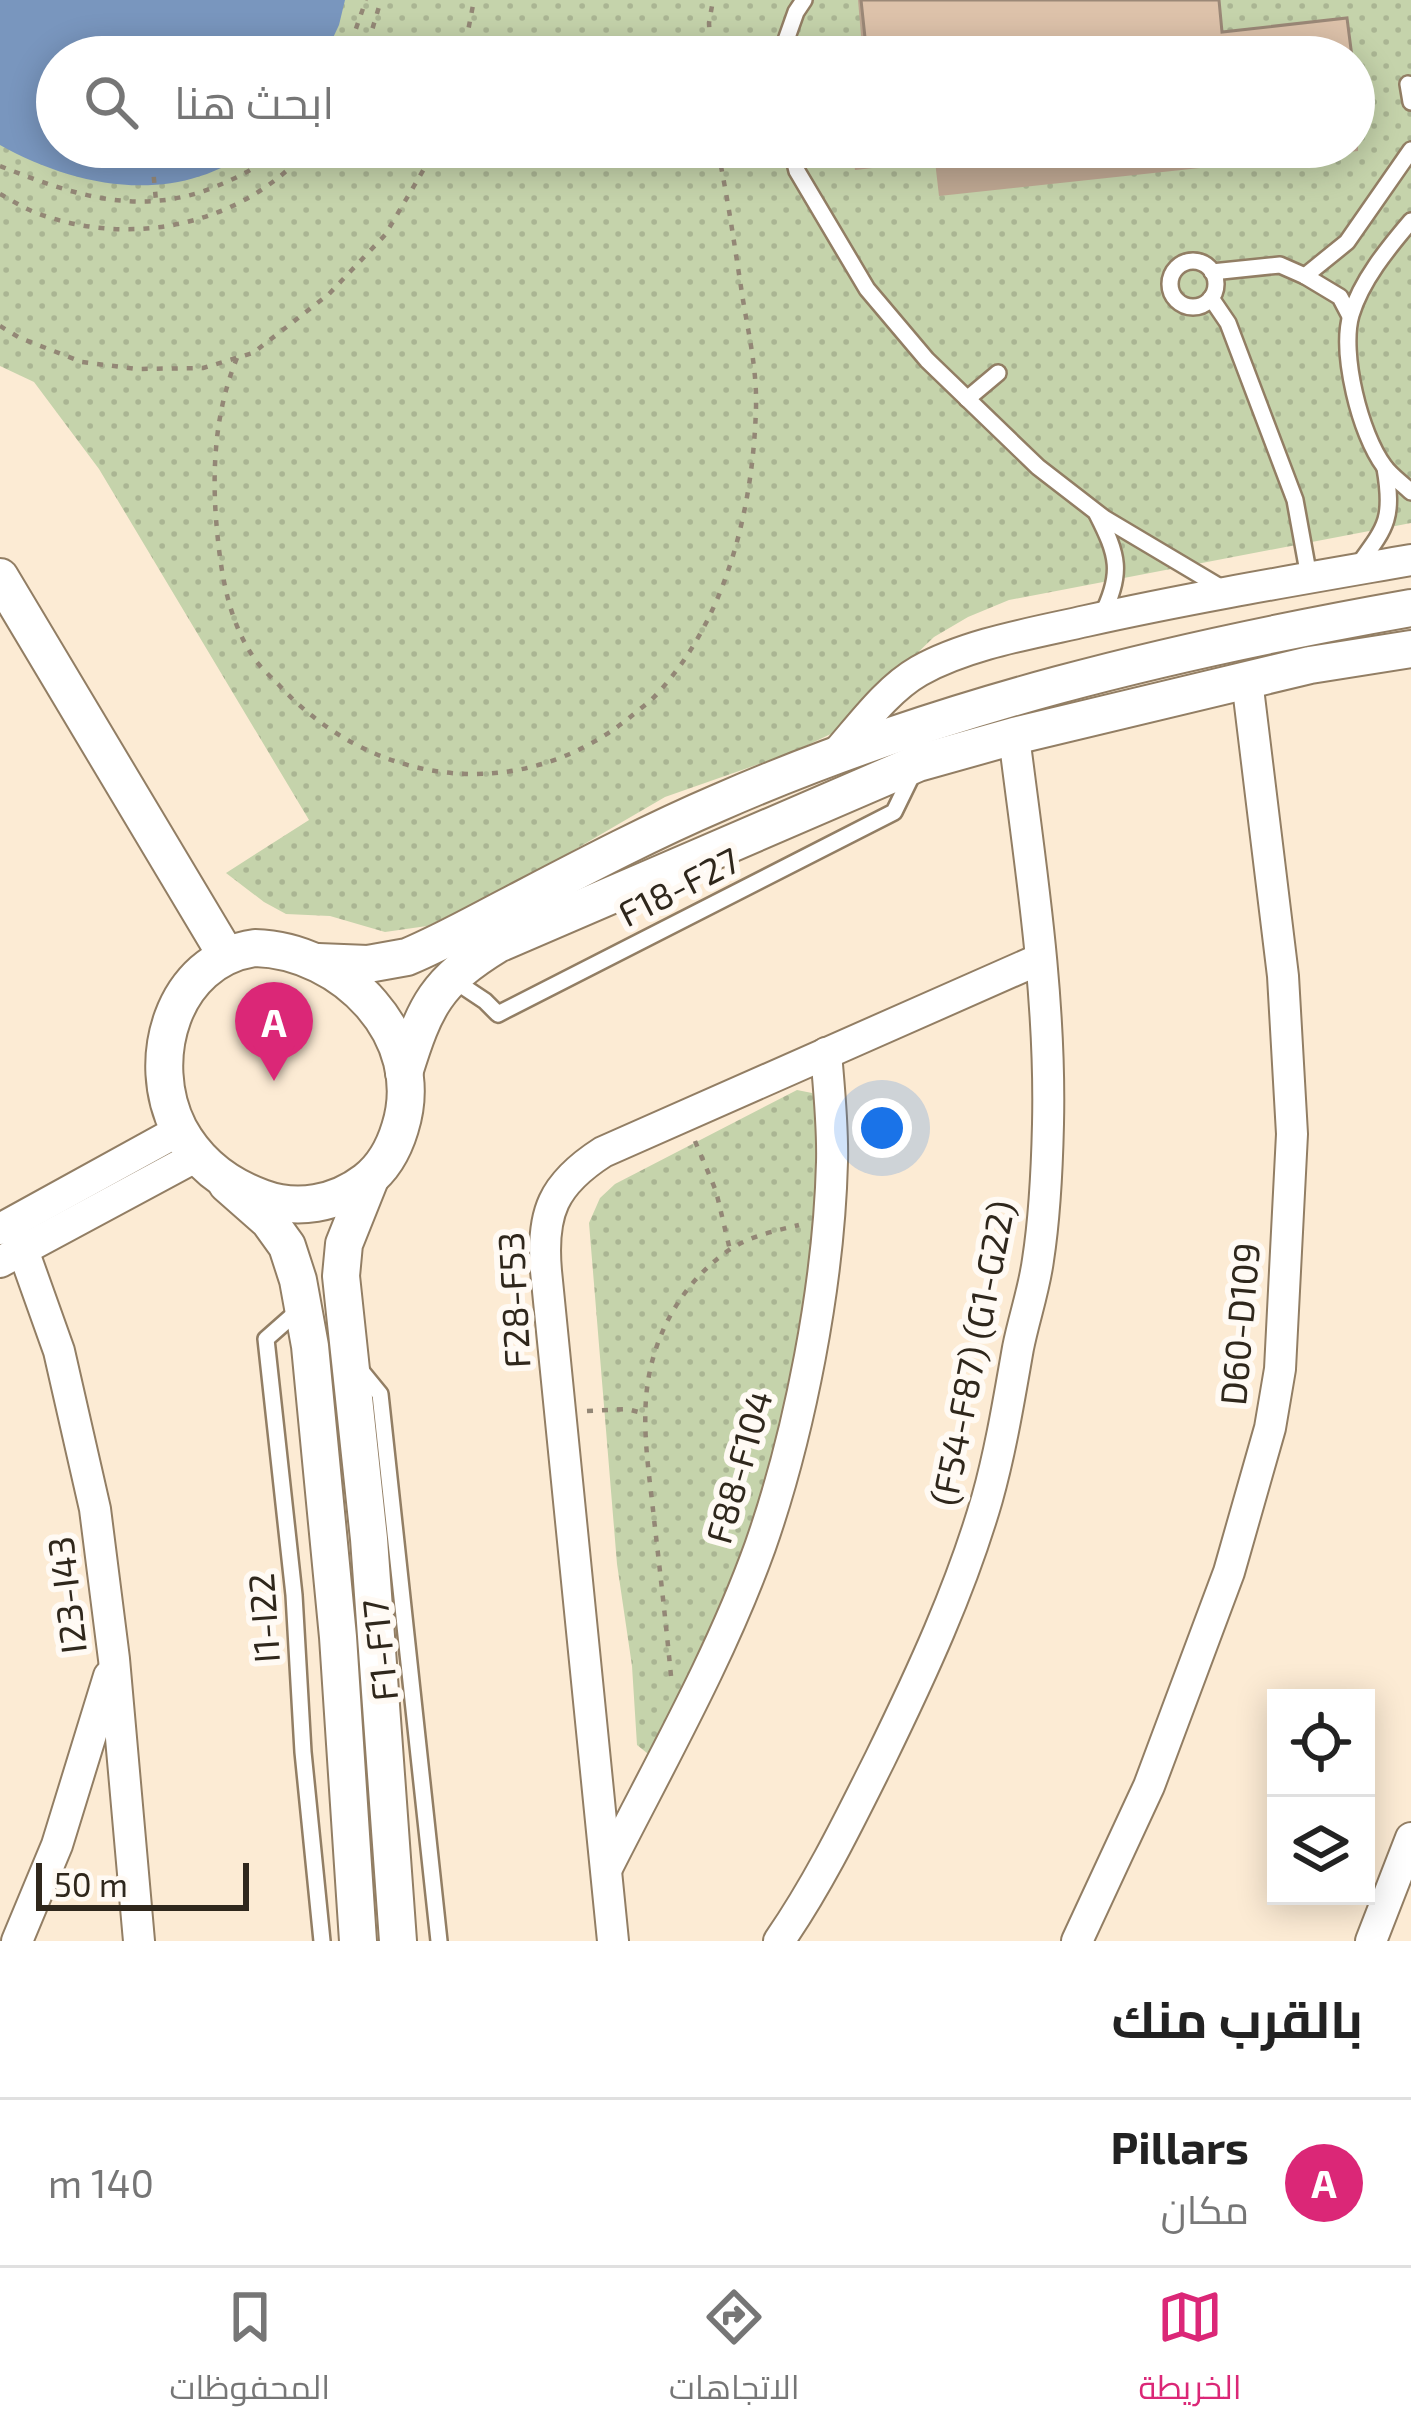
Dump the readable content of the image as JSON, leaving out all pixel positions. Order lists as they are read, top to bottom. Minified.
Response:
{"streets":{"street":["F28-F53","D60-D109","(F54-F87) (G1-G22)","F88-F104","I23-I43"],"lane":["F18-F27","I1-I22","F1-F17"]},"crossings":[["F28-F53","(F54-F87) (G1-G22)"],["F28-F53","F88-F104"]],"scale_bar":"50 m","page":{"search":"ابحث هنا","pins":"A","scale":"50 m","heading":"بالقرب منك","list":[{"mark":"A","name":"Pillars","note":"مكان","value":"140 m"}],"nav":["الخريطة","الاتجاهات","المحفوظات"]}}
